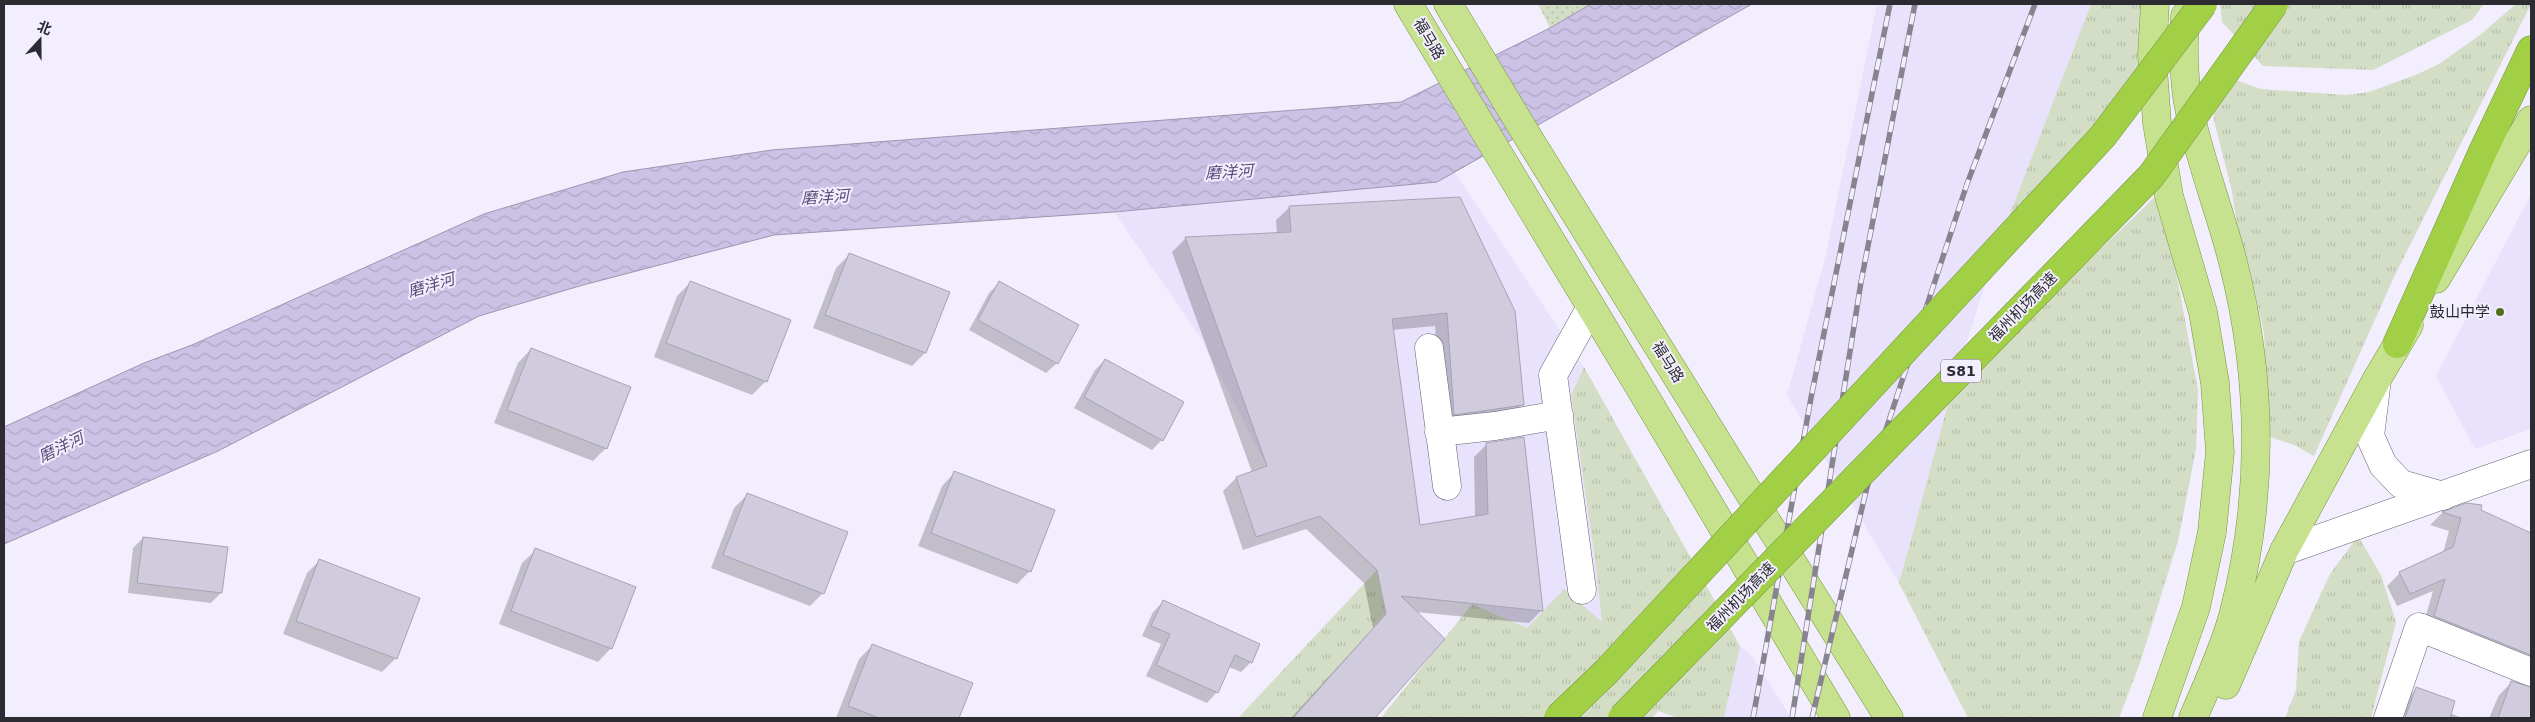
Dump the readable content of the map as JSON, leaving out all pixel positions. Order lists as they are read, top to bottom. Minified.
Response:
{"streets":{"highway":["福州机场高速","S81"],"main road":["福马路"]},"water":["磨洋河"],"places":["鼓山中学"],"north":"top"}
